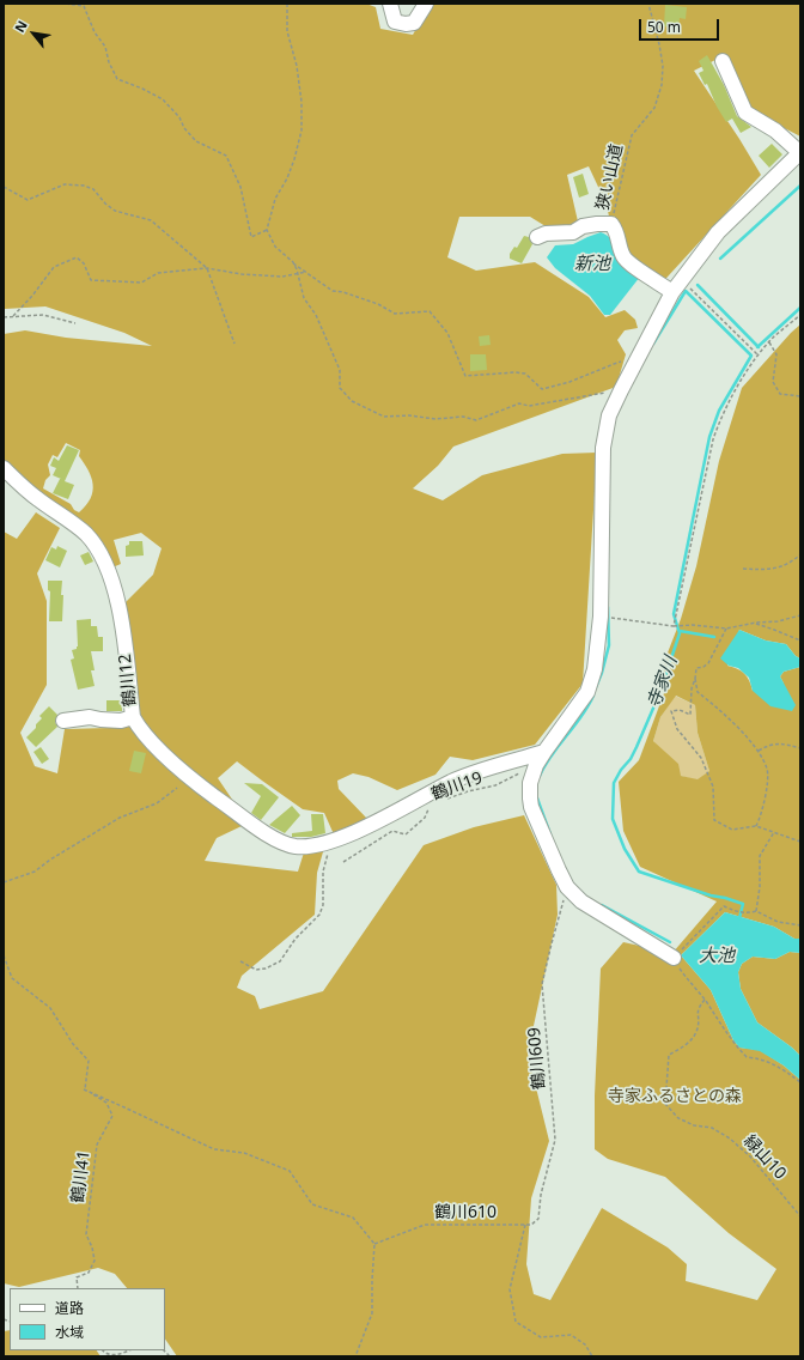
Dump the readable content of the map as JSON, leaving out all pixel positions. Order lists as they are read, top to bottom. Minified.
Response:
{"streets":{"street":["鶴川12"],"path":["狭い山道","鶴川19","鶴川609","緑山10","鶴川41","鶴川610"]},"crossings":[["鶴川609","鶴川610"]],"water":["新池","寺家川","大池"],"parks":["寺家ふるさとの森"],"legend":["道路","水域"],"scale_bar":"50 m","north":"top left"}
